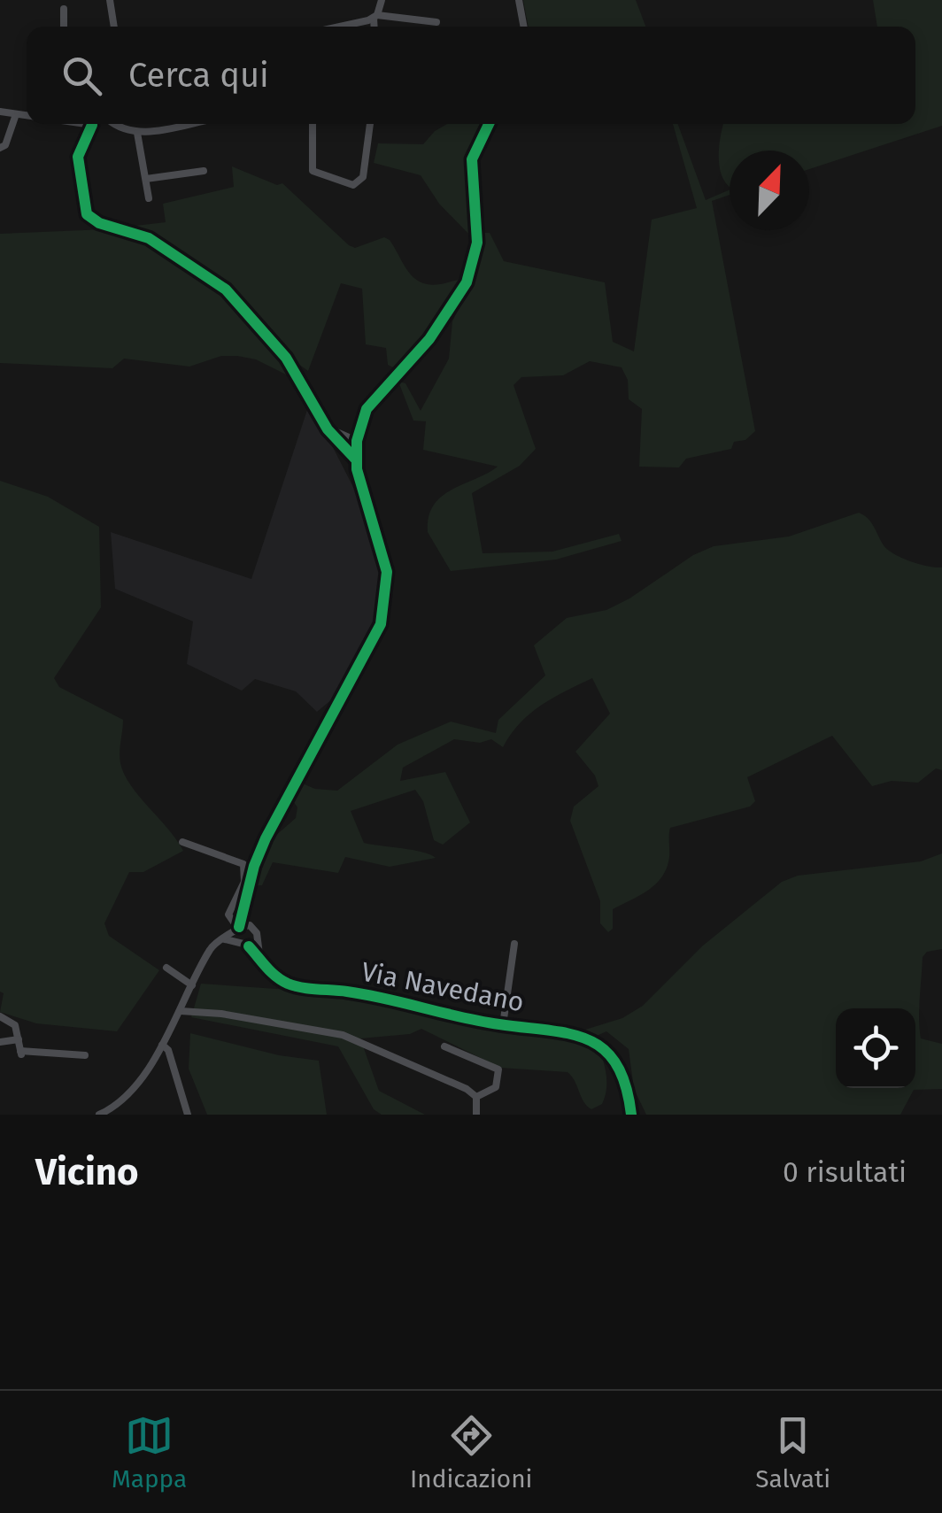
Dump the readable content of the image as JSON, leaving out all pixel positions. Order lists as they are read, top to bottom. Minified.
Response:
{"streets":{"street":["Via Navedano"]},"north":"top right","page":{"search":"Cerca qui","heading":["Vicino","0 risultati"],"nav":["Mappa","Indicazioni","Salvati"]}}
